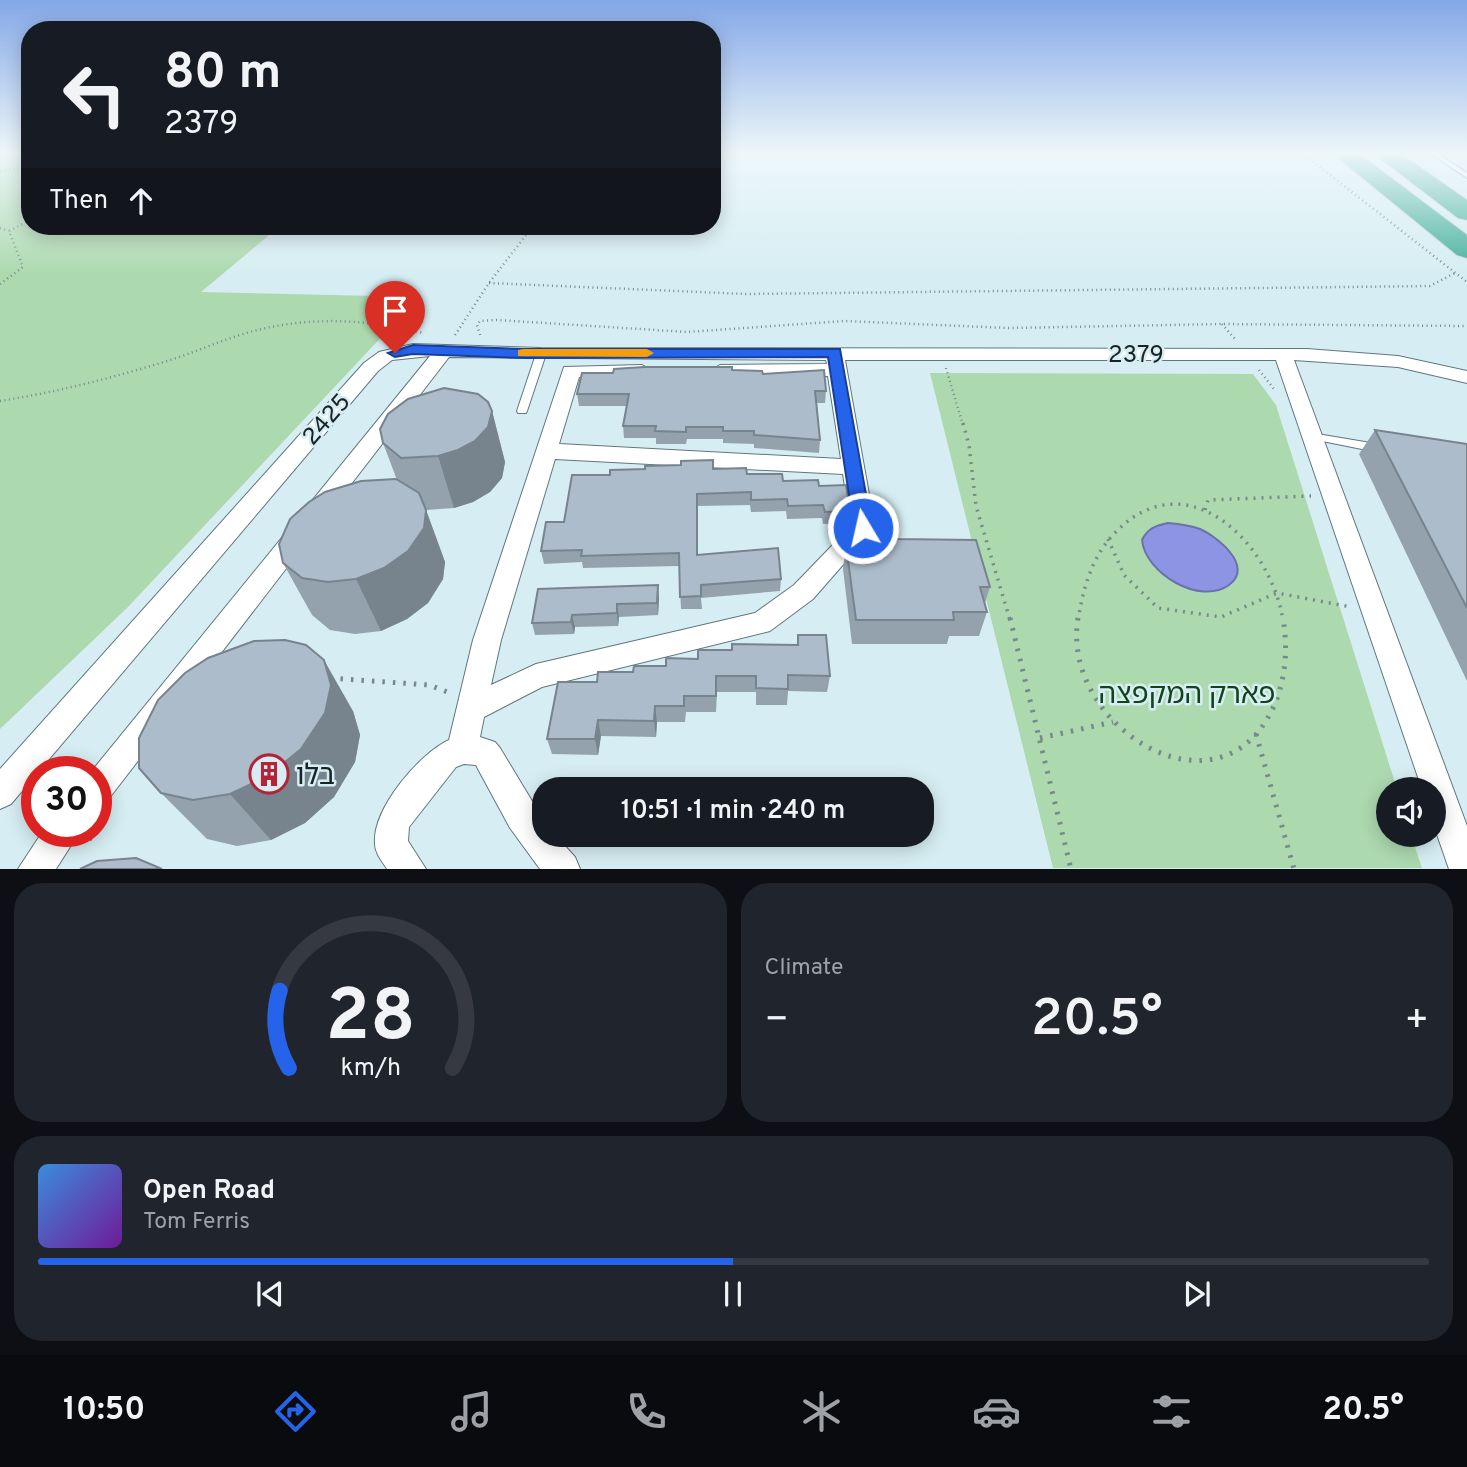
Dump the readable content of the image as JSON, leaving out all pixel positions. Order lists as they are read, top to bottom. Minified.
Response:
{"streets":{"street":["2379","2425"]},"crossings":[["2379","2425"]],"parks":["פארק המקפצה"],"places":{"building":["בלו"]},"page":{"turn":["80 m","2379"],"then":"Then","limit":"30","trip":"10:51 · 1 min · 240 m","tile":"Climate","heat":["−","20.5°","+"],"song":["Open Road","Tom Ferris"],"tabs":["10:50","20.5°"],"gauge":["28","km/h"]}}
